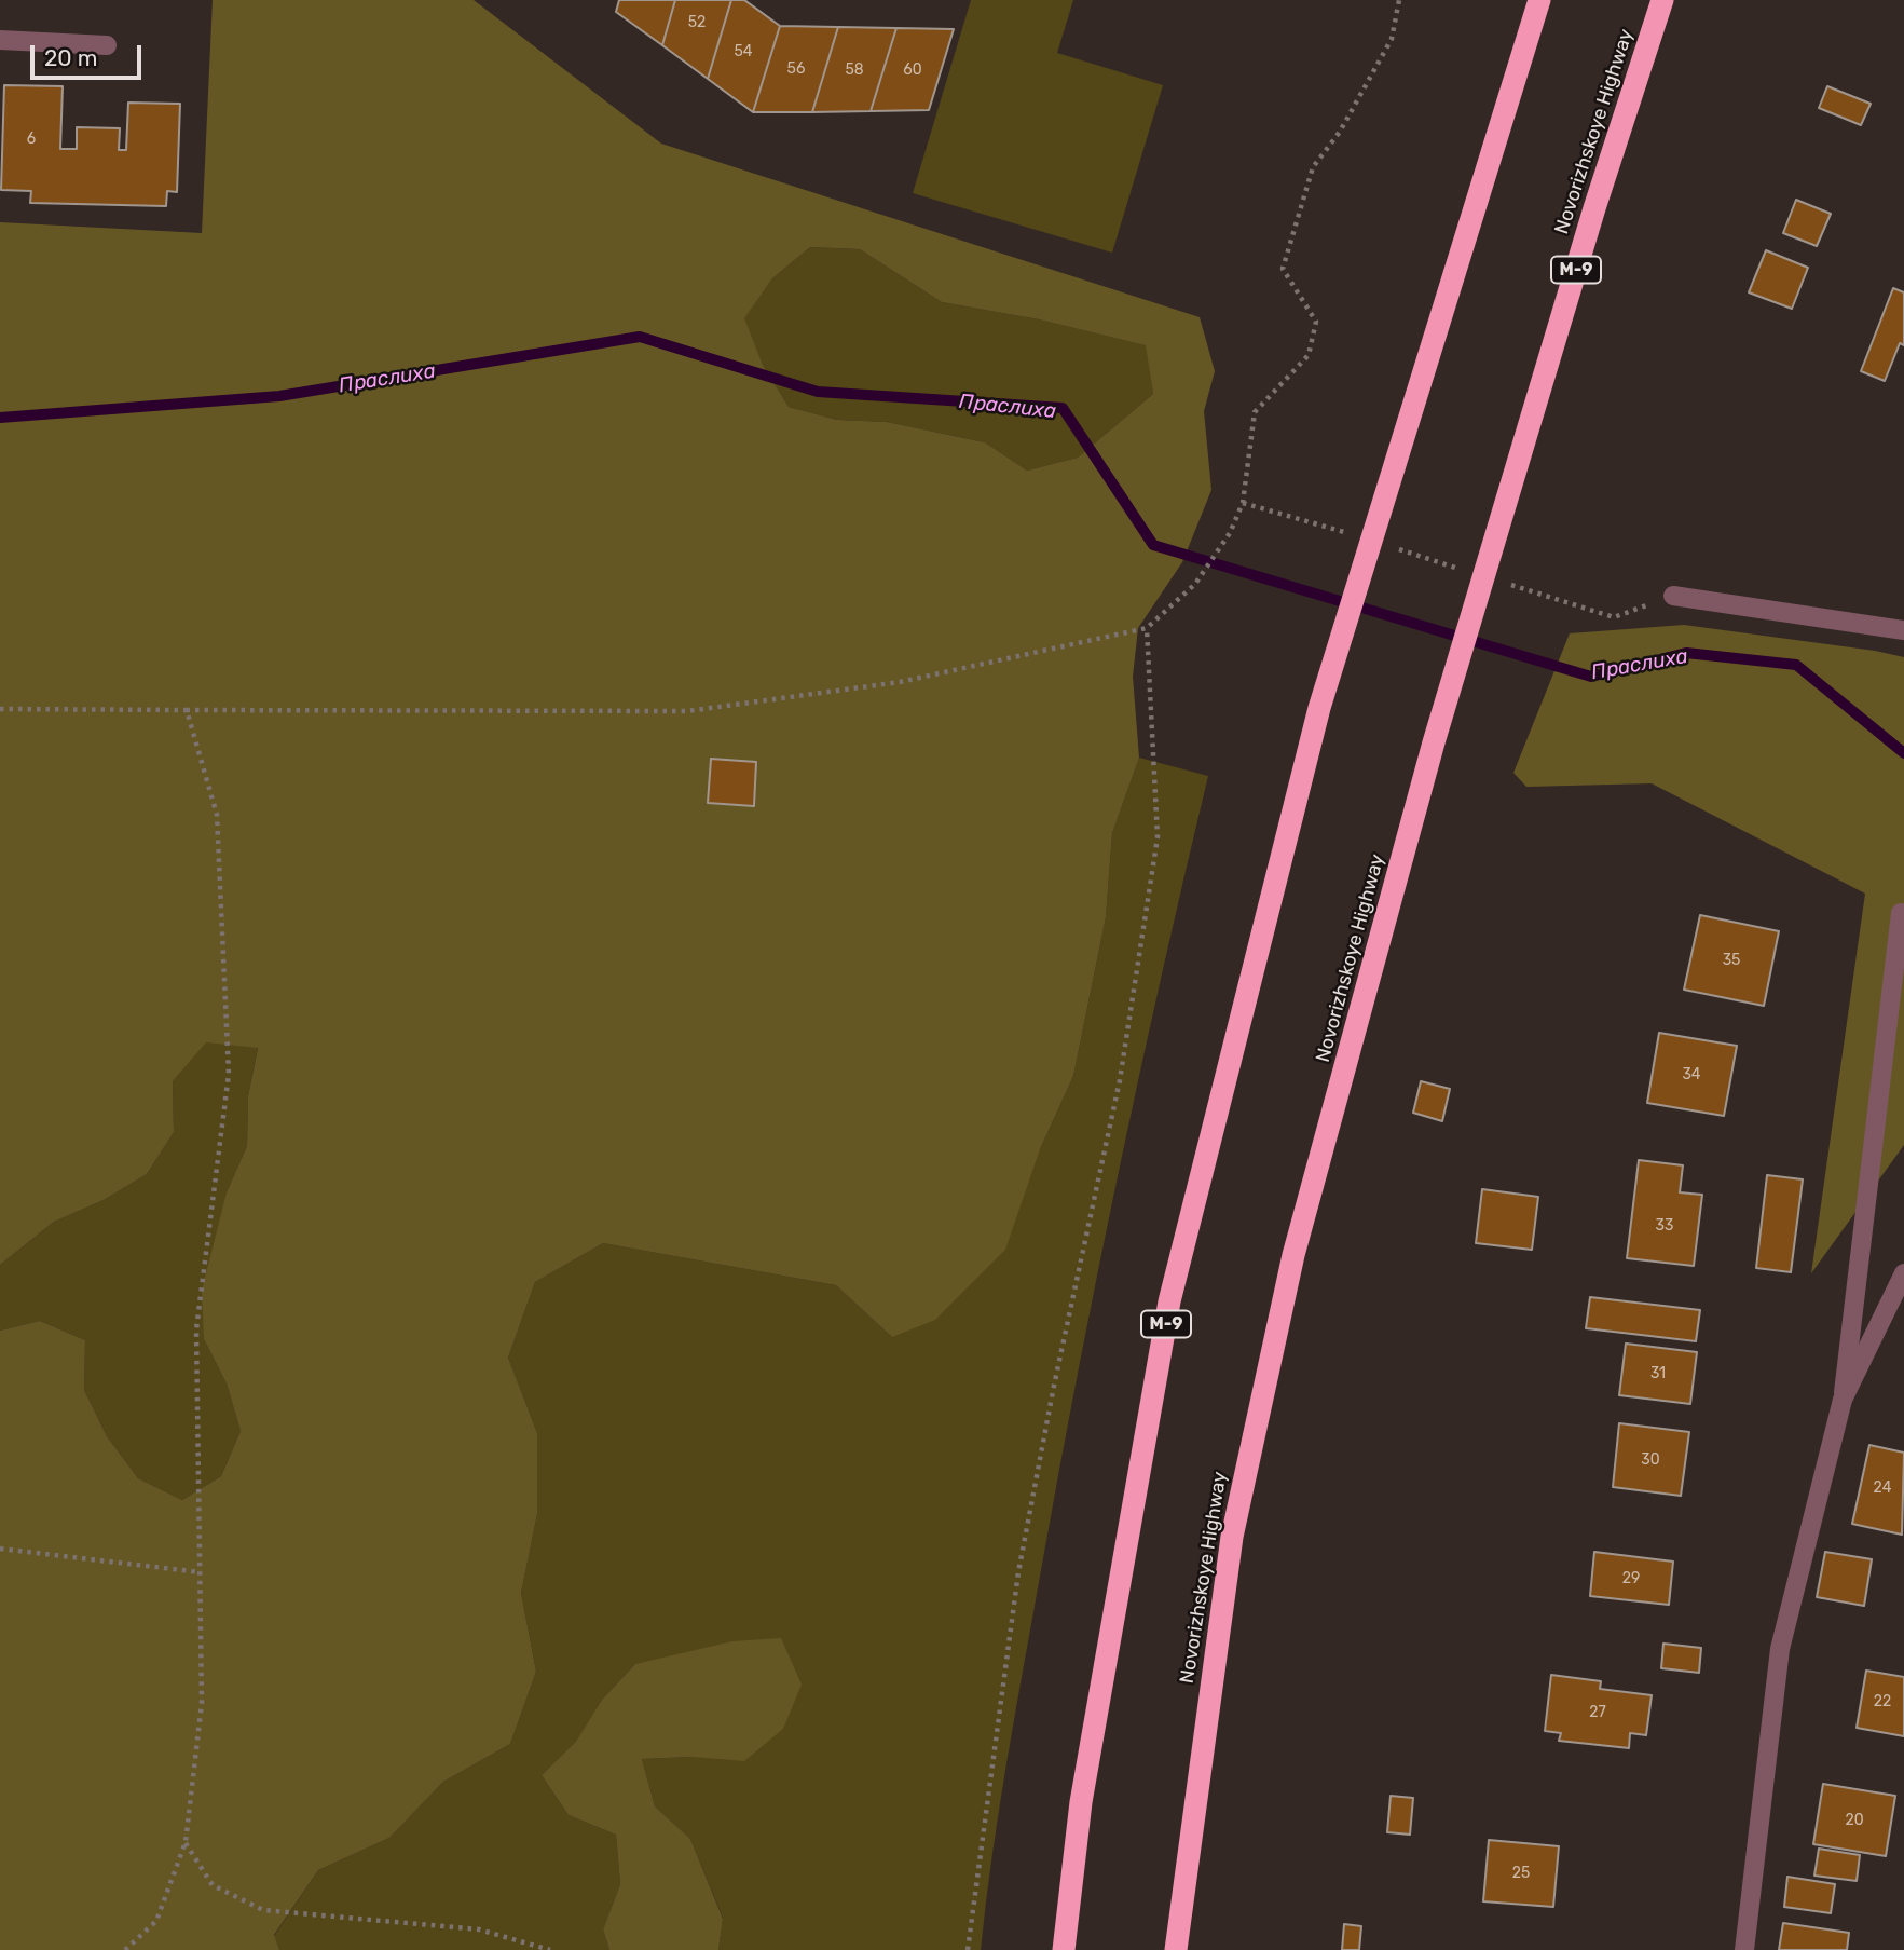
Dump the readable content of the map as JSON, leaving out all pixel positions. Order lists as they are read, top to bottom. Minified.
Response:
{"streets":{"highway":["Novorizhskoye Highway","М-9"]},"water":["Праслиха"],"house_numbers":["52","54","56","58","60","6","35","34","33","31","30","24","29","22","27","20","25"],"scale_bar":"20 m"}
